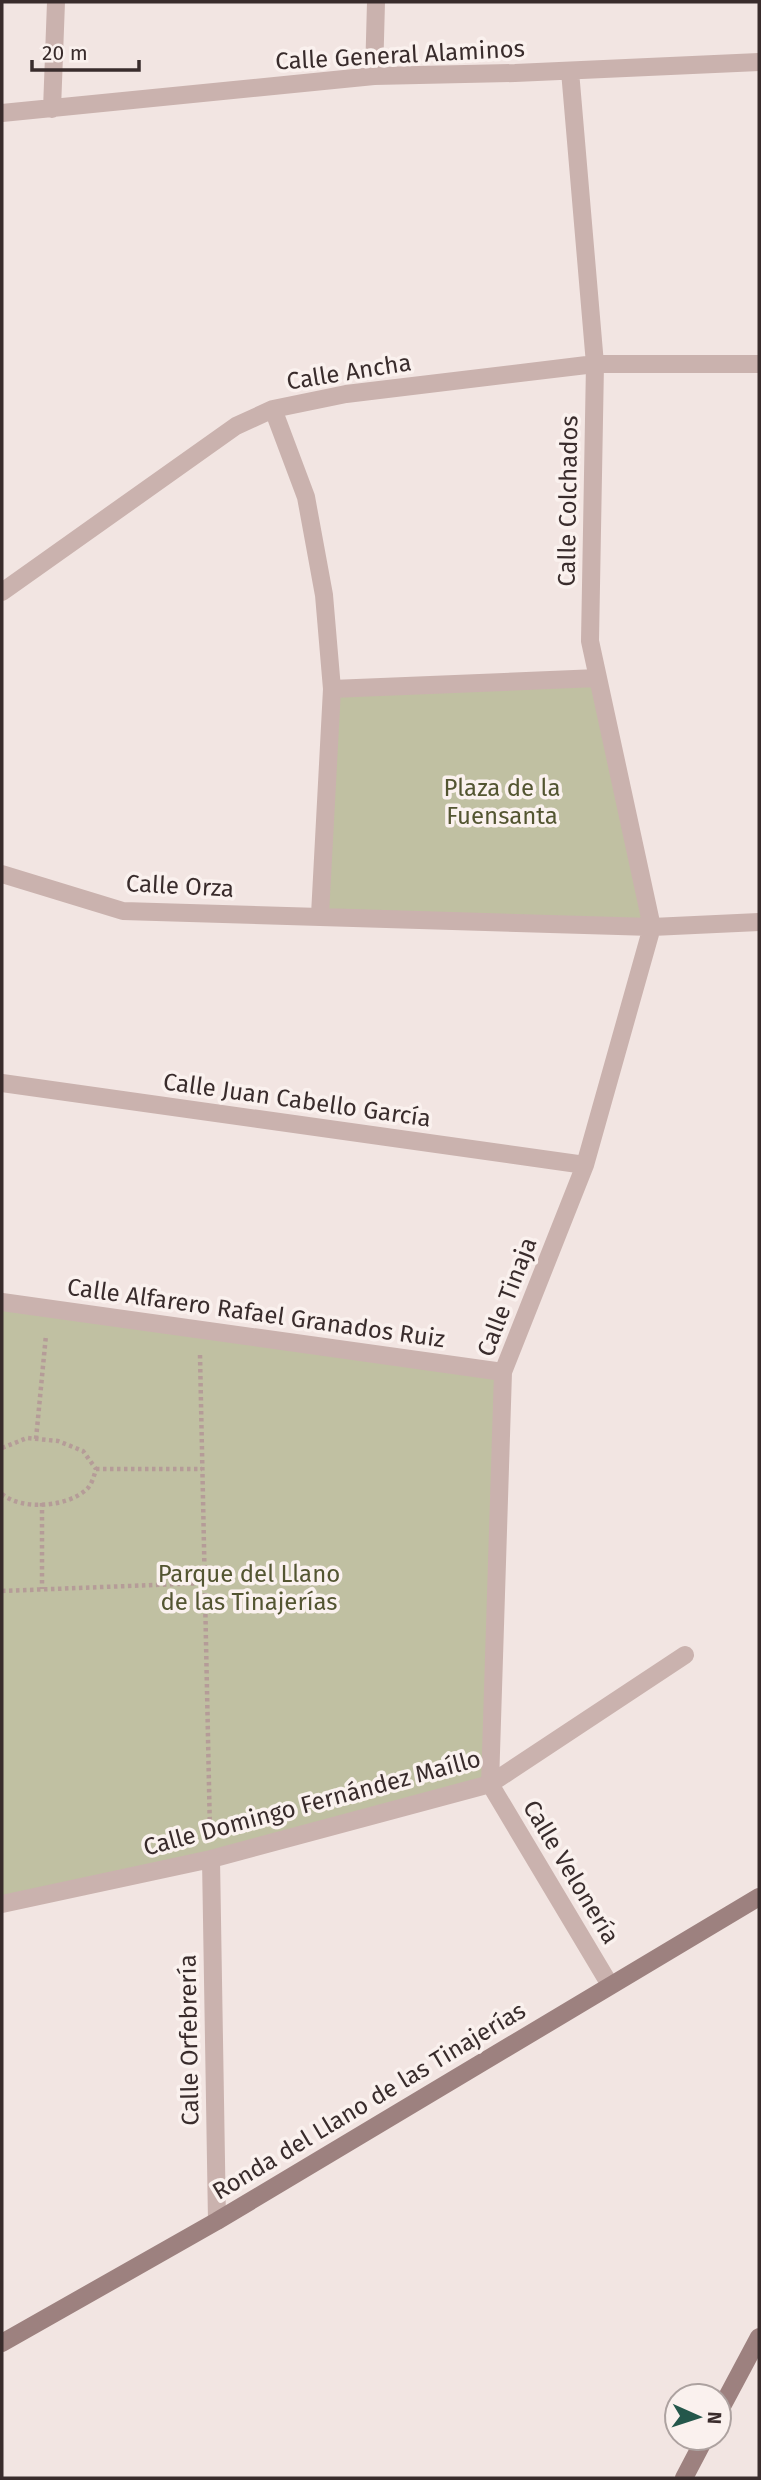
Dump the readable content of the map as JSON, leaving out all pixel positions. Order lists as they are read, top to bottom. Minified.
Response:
{"streets":{"street":["Calle General Alaminos","Calle Ancha","Calle Colchados","Calle Orza","Calle Juan Cabello García","Calle Tinaja","Calle Alfarero Rafael Granados Ruiz","Calle Domingo Fernández Maíllo","Calle Velonería","Calle Orfebrería","Ronda del Llano de las Tinajerías"]},"crossings":[["Calle General Alaminos","Calle Colchados"],["Calle Ancha","Calle Colchados"],["Calle Colchados","Calle Tinaja"],["Calle Juan Cabello García","Calle Tinaja"],["Calle Tinaja","Calle Alfarero Rafael Granados Ruiz"],["Calle Tinaja","Calle Domingo Fernández Maíllo"],["Calle Tinaja","Calle Velonería"],["Calle Domingo Fernández Maíllo","Calle Velonería"],["Calle Domingo Fernández Maíllo","Calle Orfebrería"],["Calle Velonería","Ronda del Llano de las Tinajerías"],["Calle Orfebrería","Ronda del Llano de las Tinajerías"]],"parks":["Plaza de la Fuensanta","Parque del Llano de las Tinajerías"],"scale_bar":"20 m","north":"right"}
